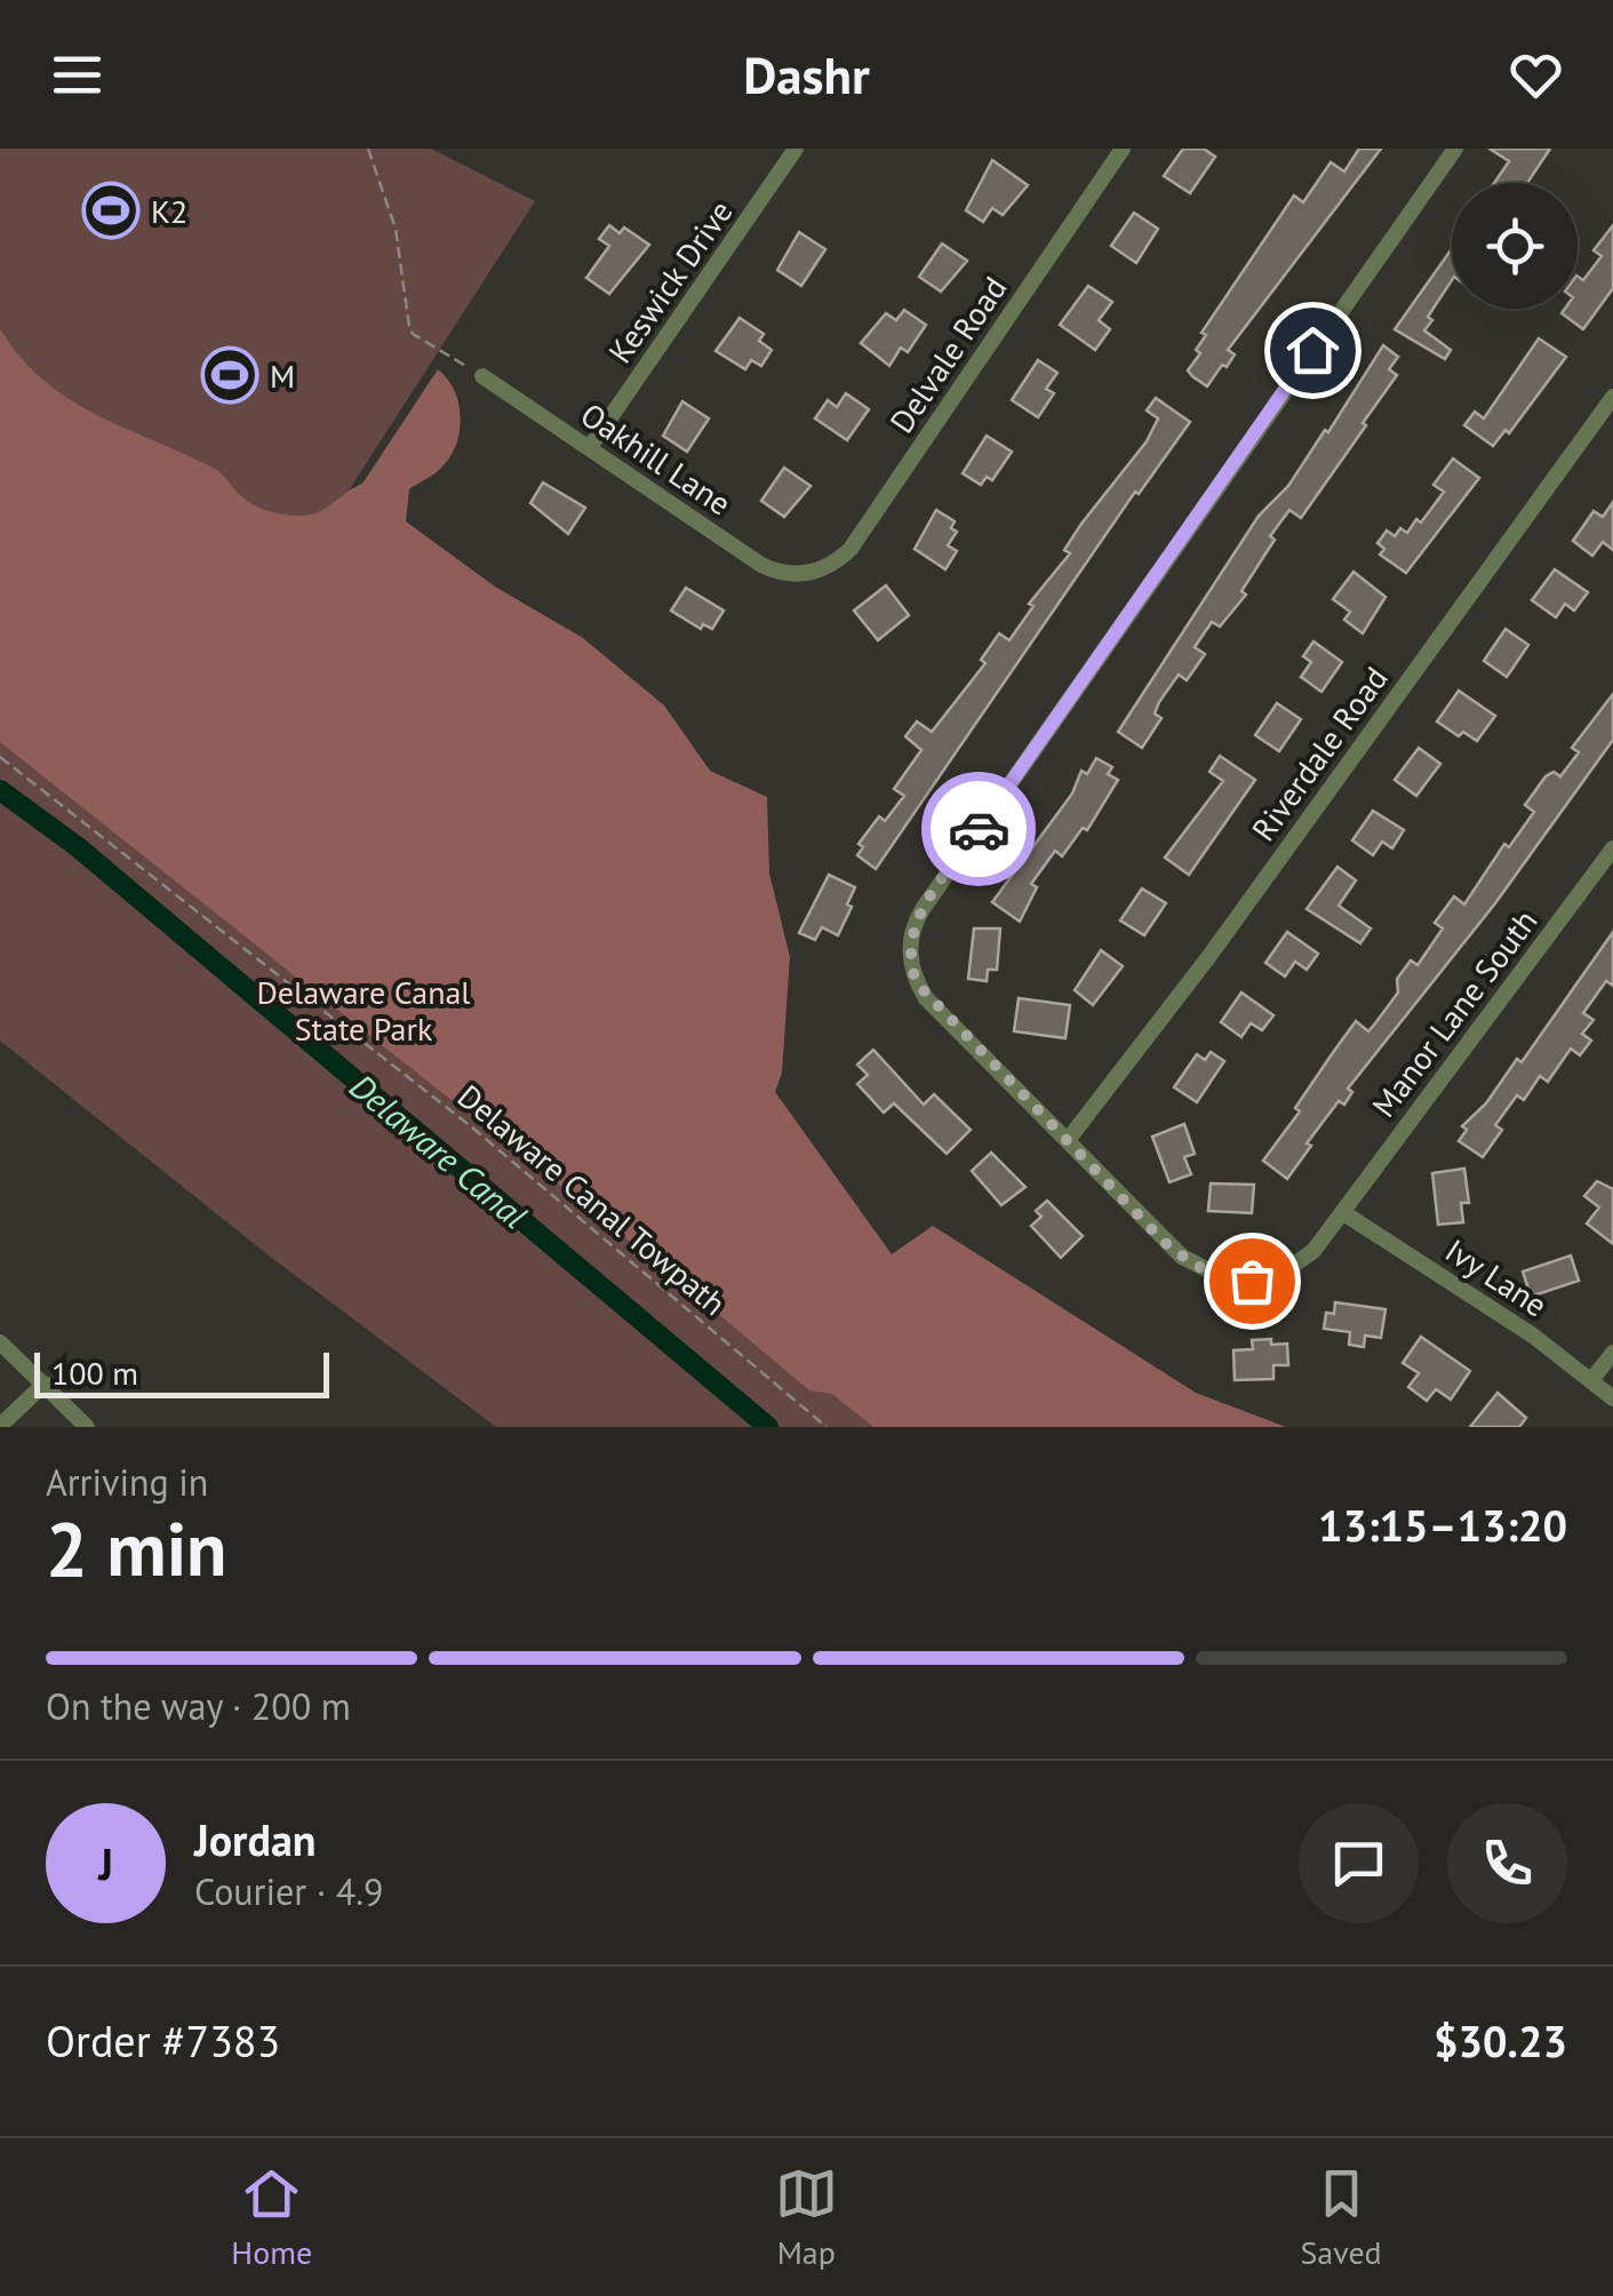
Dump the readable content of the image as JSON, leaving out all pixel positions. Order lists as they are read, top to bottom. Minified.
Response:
{"streets":{"street":["Keswick Drive","Delvale Road","Oakhill Lane","Riverdale Road","Manor Lane South","Ivy Lane"],"path":["Delaware Canal Towpath"]},"crossings":[["Keswick Drive","Oakhill Lane"],["Delvale Road","Oakhill Lane"],["Riverdale Road","Manor Lane South"],["Manor Lane South","Ivy Lane"]],"water":["Delaware Canal"],"parks":["Delaware Canal State Park"],"places":{"sports":["K2","M"]},"scale_bar":"100 m","page":{"header":"Dashr","scale":"100 m","heading":["2 min","Arriving in","13:15–13:20"],"panel":["Jordan","Courier · 4.9","Order #7383","$30.23"],"bar":"On the way · 200 m","round":"J","tabs":["Home","Map","Saved"]}}
